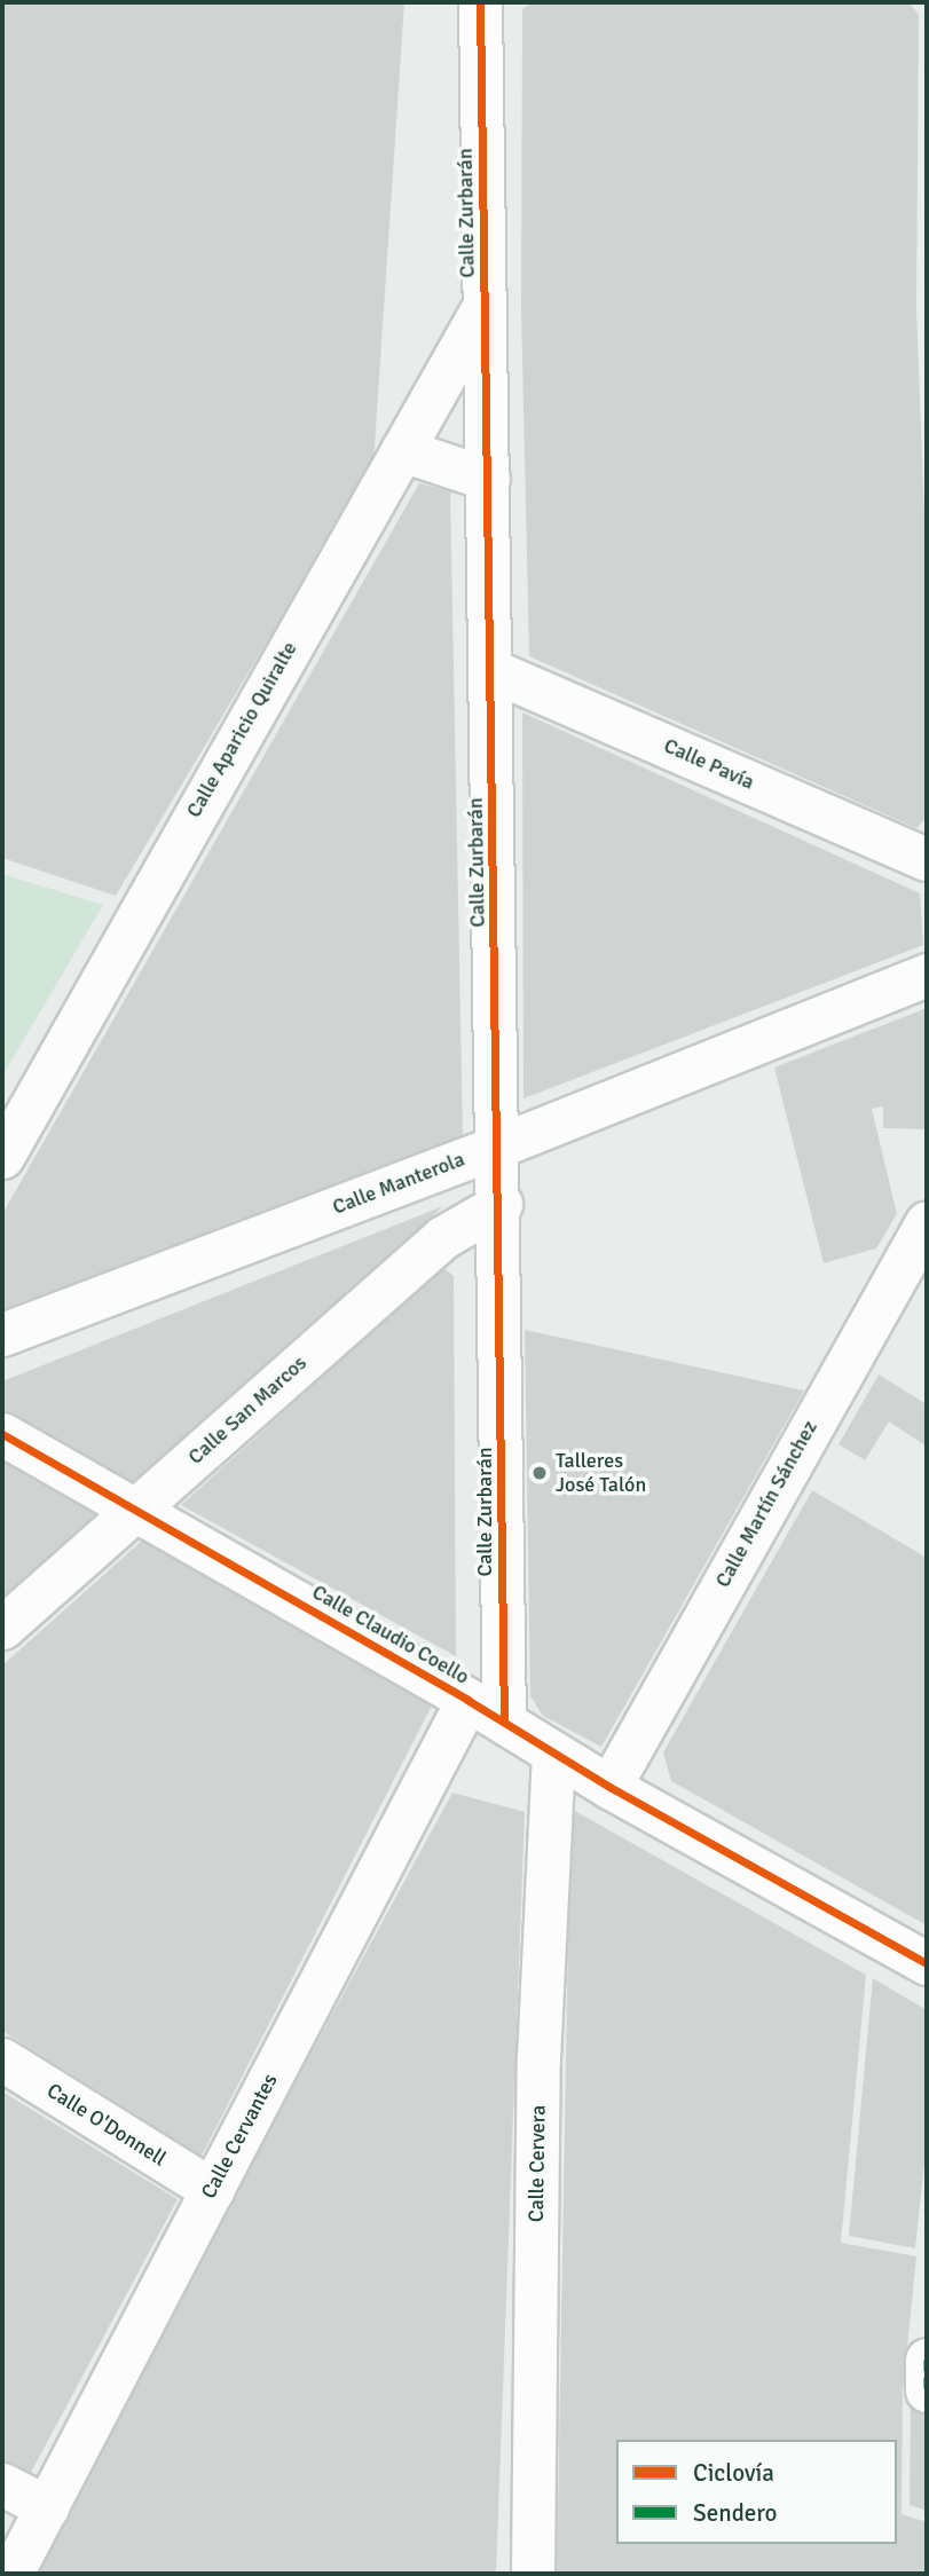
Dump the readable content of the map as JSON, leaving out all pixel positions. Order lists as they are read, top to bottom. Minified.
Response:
{"streets":{"street":["Calle Zurbarán","Calle Aparicio Quiralte","Calle Pavía","Calle Manterola","Calle San Marcos","Calle Martín Sánchez","Calle Claudio Coello","Calle O'Donnell","Calle Cervantes","Calle Cervera"]},"crossings":[["Calle Zurbarán","Calle Aparicio Quiralte"],["Calle Zurbarán","Calle Pavía"],["Calle Zurbarán","Calle Manterola"],["Calle Zurbarán","Calle San Marcos"],["Calle Zurbarán","Calle Claudio Coello"],["Calle San Marcos","Calle Claudio Coello"],["Calle Martín Sánchez","Calle Claudio Coello"],["Calle Claudio Coello","Calle Cervantes"],["Calle Claudio Coello","Calle Cervera"],["Calle O'Donnell","Calle Cervantes"]],"places":["Talleres José Talón"],"legend":["Ciclovía","Sendero"]}
